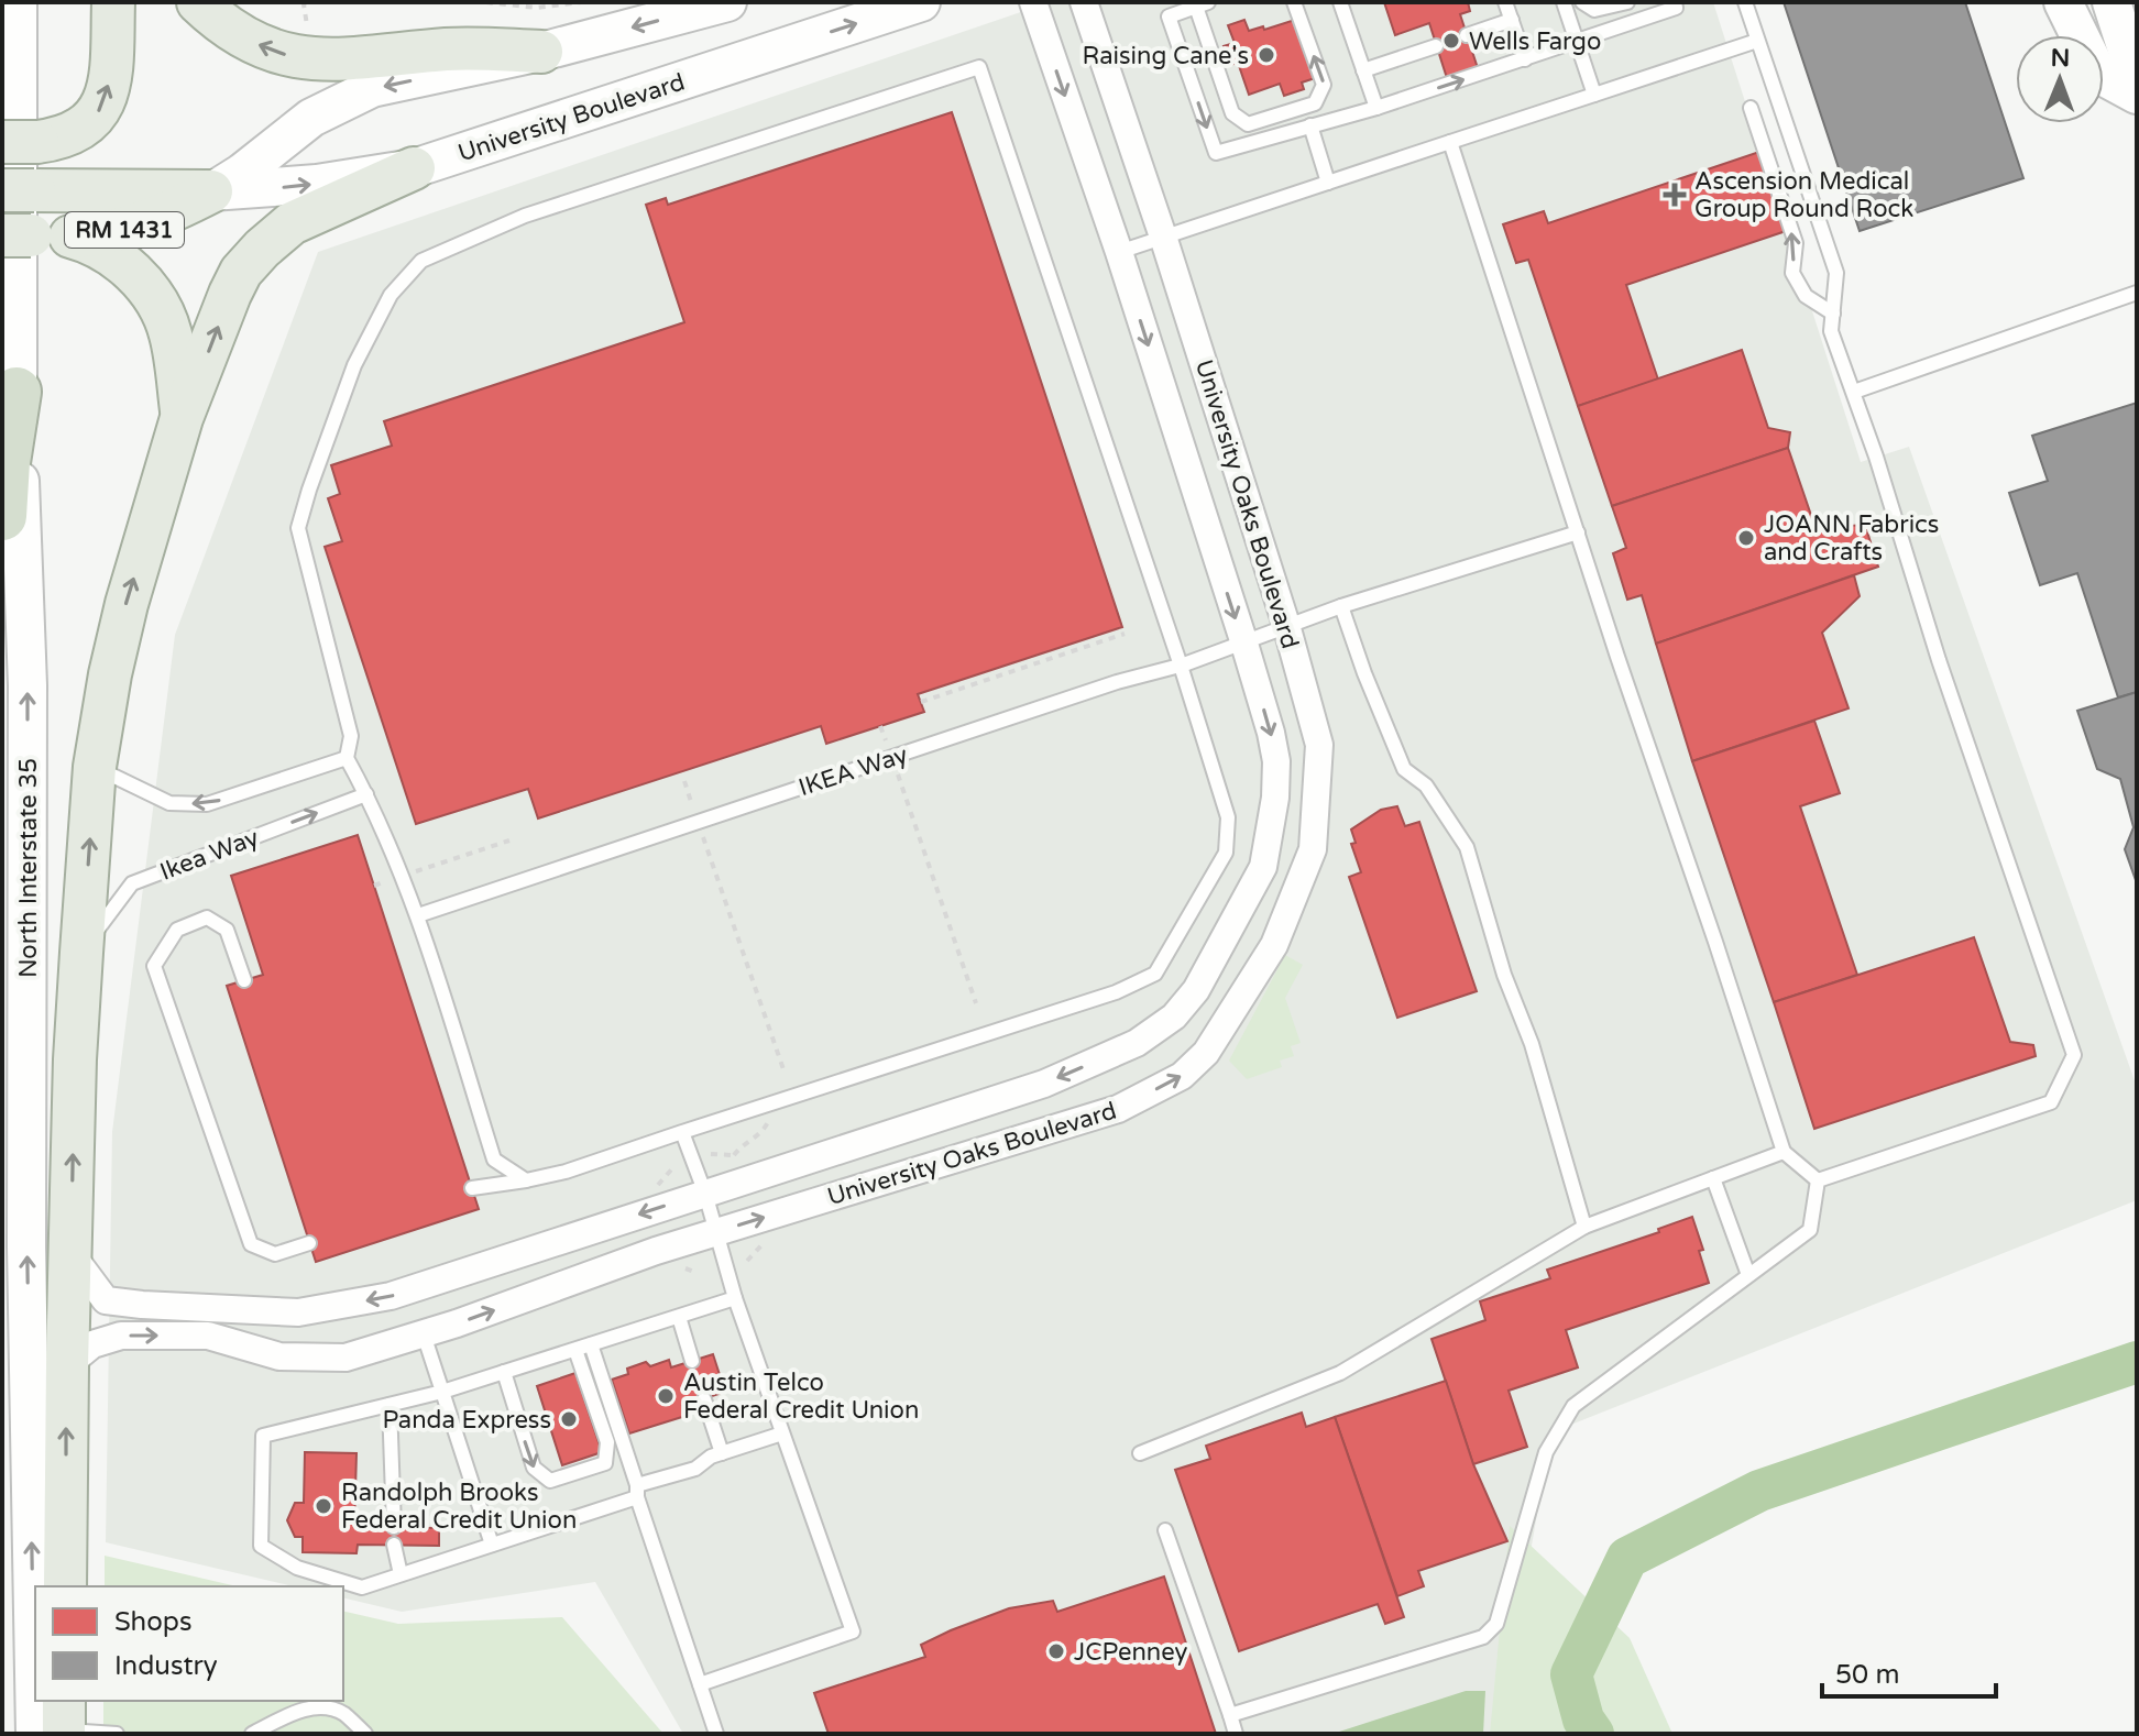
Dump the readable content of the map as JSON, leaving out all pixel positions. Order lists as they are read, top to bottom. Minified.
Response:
{"streets":{"main road":["University Boulevard","RM 1431","North Interstate 35"],"street":["University Oaks Boulevard"],"lane":["IKEA Way","Ikea Way"]},"crossings":[["University Oaks Boulevard","IKEA Way"]],"one_way":["Ikea Way"],"places":{"other":["Wells Fargo","Raising Cane's","JOANN Fabrics and Crafts","Austin Telco Federal Credit Union","Panda Express","Randolph Brooks Federal Credit Union","JCPenney"],"health":["Ascension Medical Group Round Rock"]},"legend":["Shops","Industry"],"scale_bar":"50 m","north":"top"}
